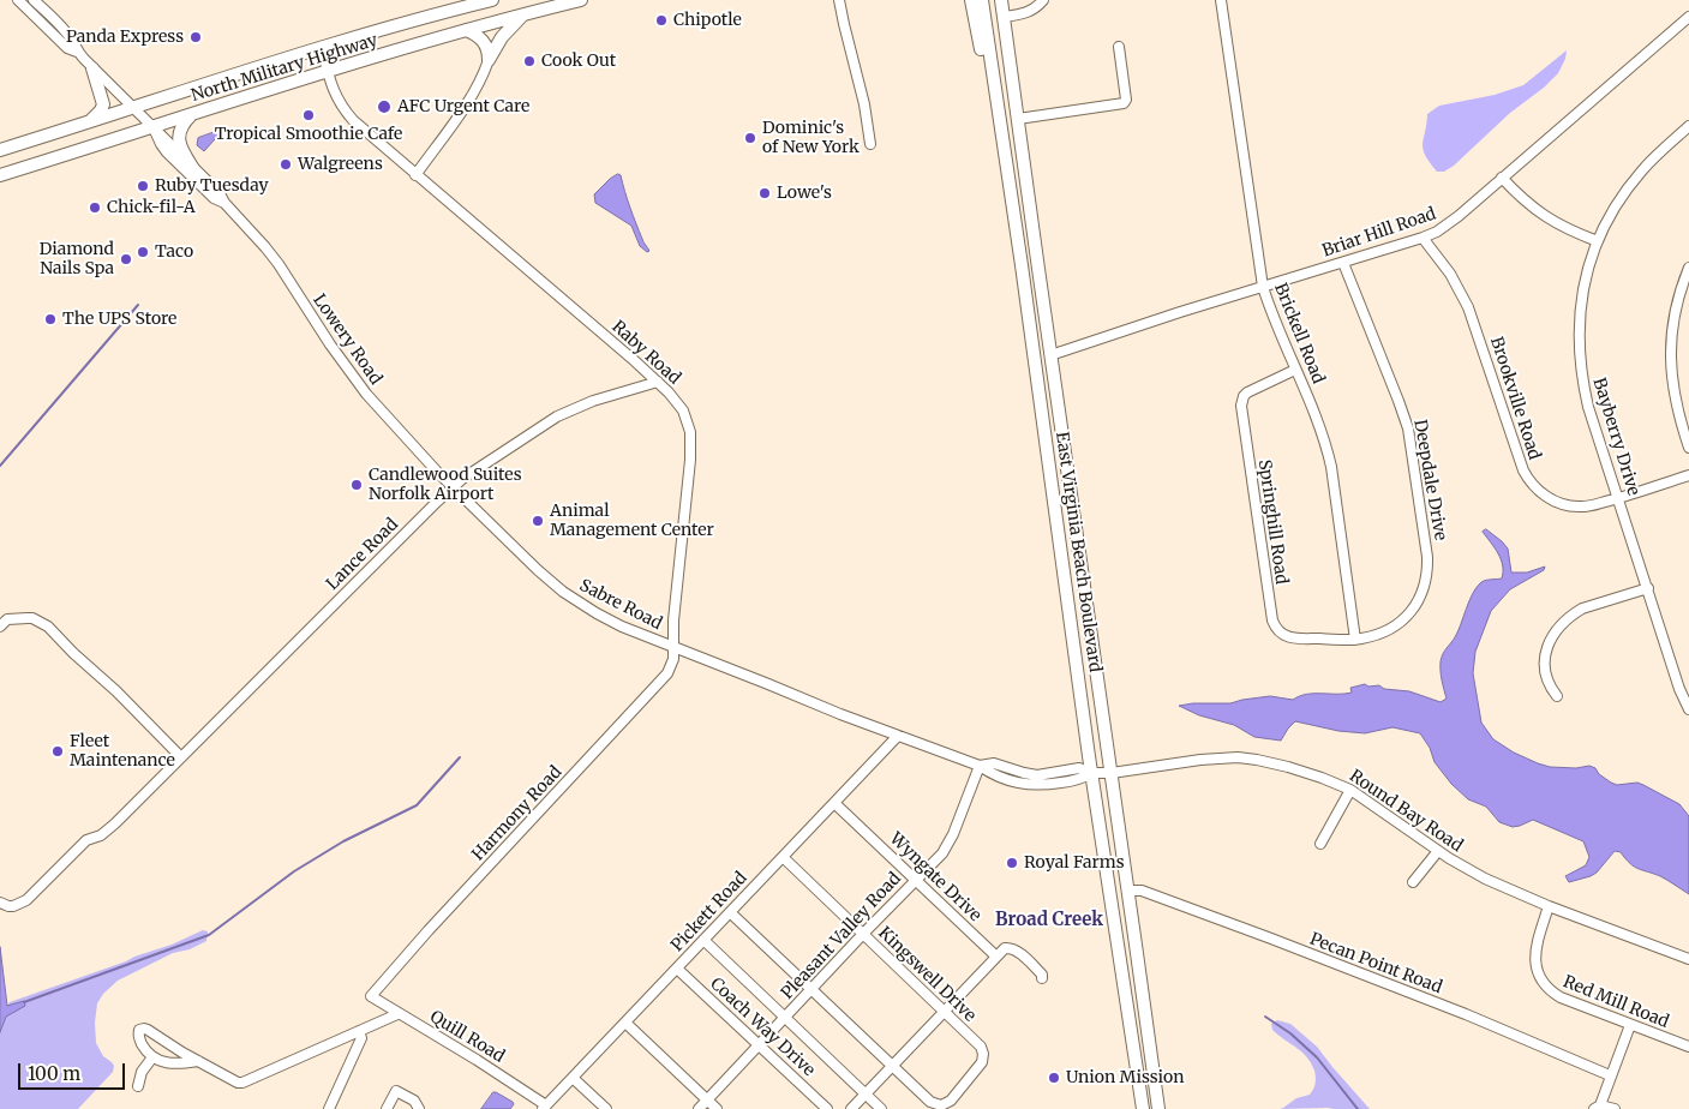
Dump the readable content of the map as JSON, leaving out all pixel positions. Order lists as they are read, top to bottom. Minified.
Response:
{"streets":{"main road":["North Military Highway","East Virginia Beach Boulevard"],"street":["Briar Hill Road","Brickell Road","Lowery Road","Raby Road","Brookville Road","Bayberry Drive","Deepdale Drive","Springhill Road","Lance Road","Sabre Road","Round Bay Road","Harmony Road","Wyngate Drive","Pickett Road","Pleasant Valley Road","Pecan Point Road","Kingswell Drive","Red Mill Road","Coach Way Drive","Quill Road"]},"crossings":[["North Military Highway","Lowery Road"],["North Military Highway","Raby Road"],["Briar Hill Road","Brickell Road"],["Briar Hill Road","Brookville Road"],["Briar Hill Road","Deepdale Drive"],["Briar Hill Road","East Virginia Beach Boulevard"],["Brickell Road","Deepdale Drive"],["Brickell Road","Springhill Road"],["Lowery Road","Lance Road"],["Lowery Road","Sabre Road"],["Raby Road","Lance Road"],["Raby Road","Sabre Road"],["Raby Road","Harmony Road"],["Brookville Road","Bayberry Drive"],["Deepdale Drive","Springhill Road"],["East Virginia Beach Boulevard","Round Bay Road"],["East Virginia Beach Boulevard","Pecan Point Road"],["Lance Road","Sabre Road"],["Sabre Road","Harmony Road"],["Round Bay Road","Red Mill Road"],["Harmony Road","Quill Road"],["Wyngate Drive","Pickett Road"],["Wyngate Drive","Pleasant Valley Road"],["Pickett Road","Kingswell Drive"],["Pickett Road","Coach Way Drive"],["Pickett Road","Quill Road"],["Pleasant Valley Road","Kingswell Drive"],["Pleasant Valley Road","Coach Way Drive"]],"districts":["Broad Creek"],"places":["Chipotle","Panda Express","Cook Out","AFC Urgent Care","Tropical Smoothie Cafe","Dominic's of New York","Walgreens","Ruby Tuesday","Lowe's","Chick-fil-A","Taco","Diamond Nails Spa","The UPS Store","Candlewood Suites Norfolk Airport","Animal Management Center","Fleet Maintenance","Royal Farms","Union Mission"],"scale_bar":"100 m"}
